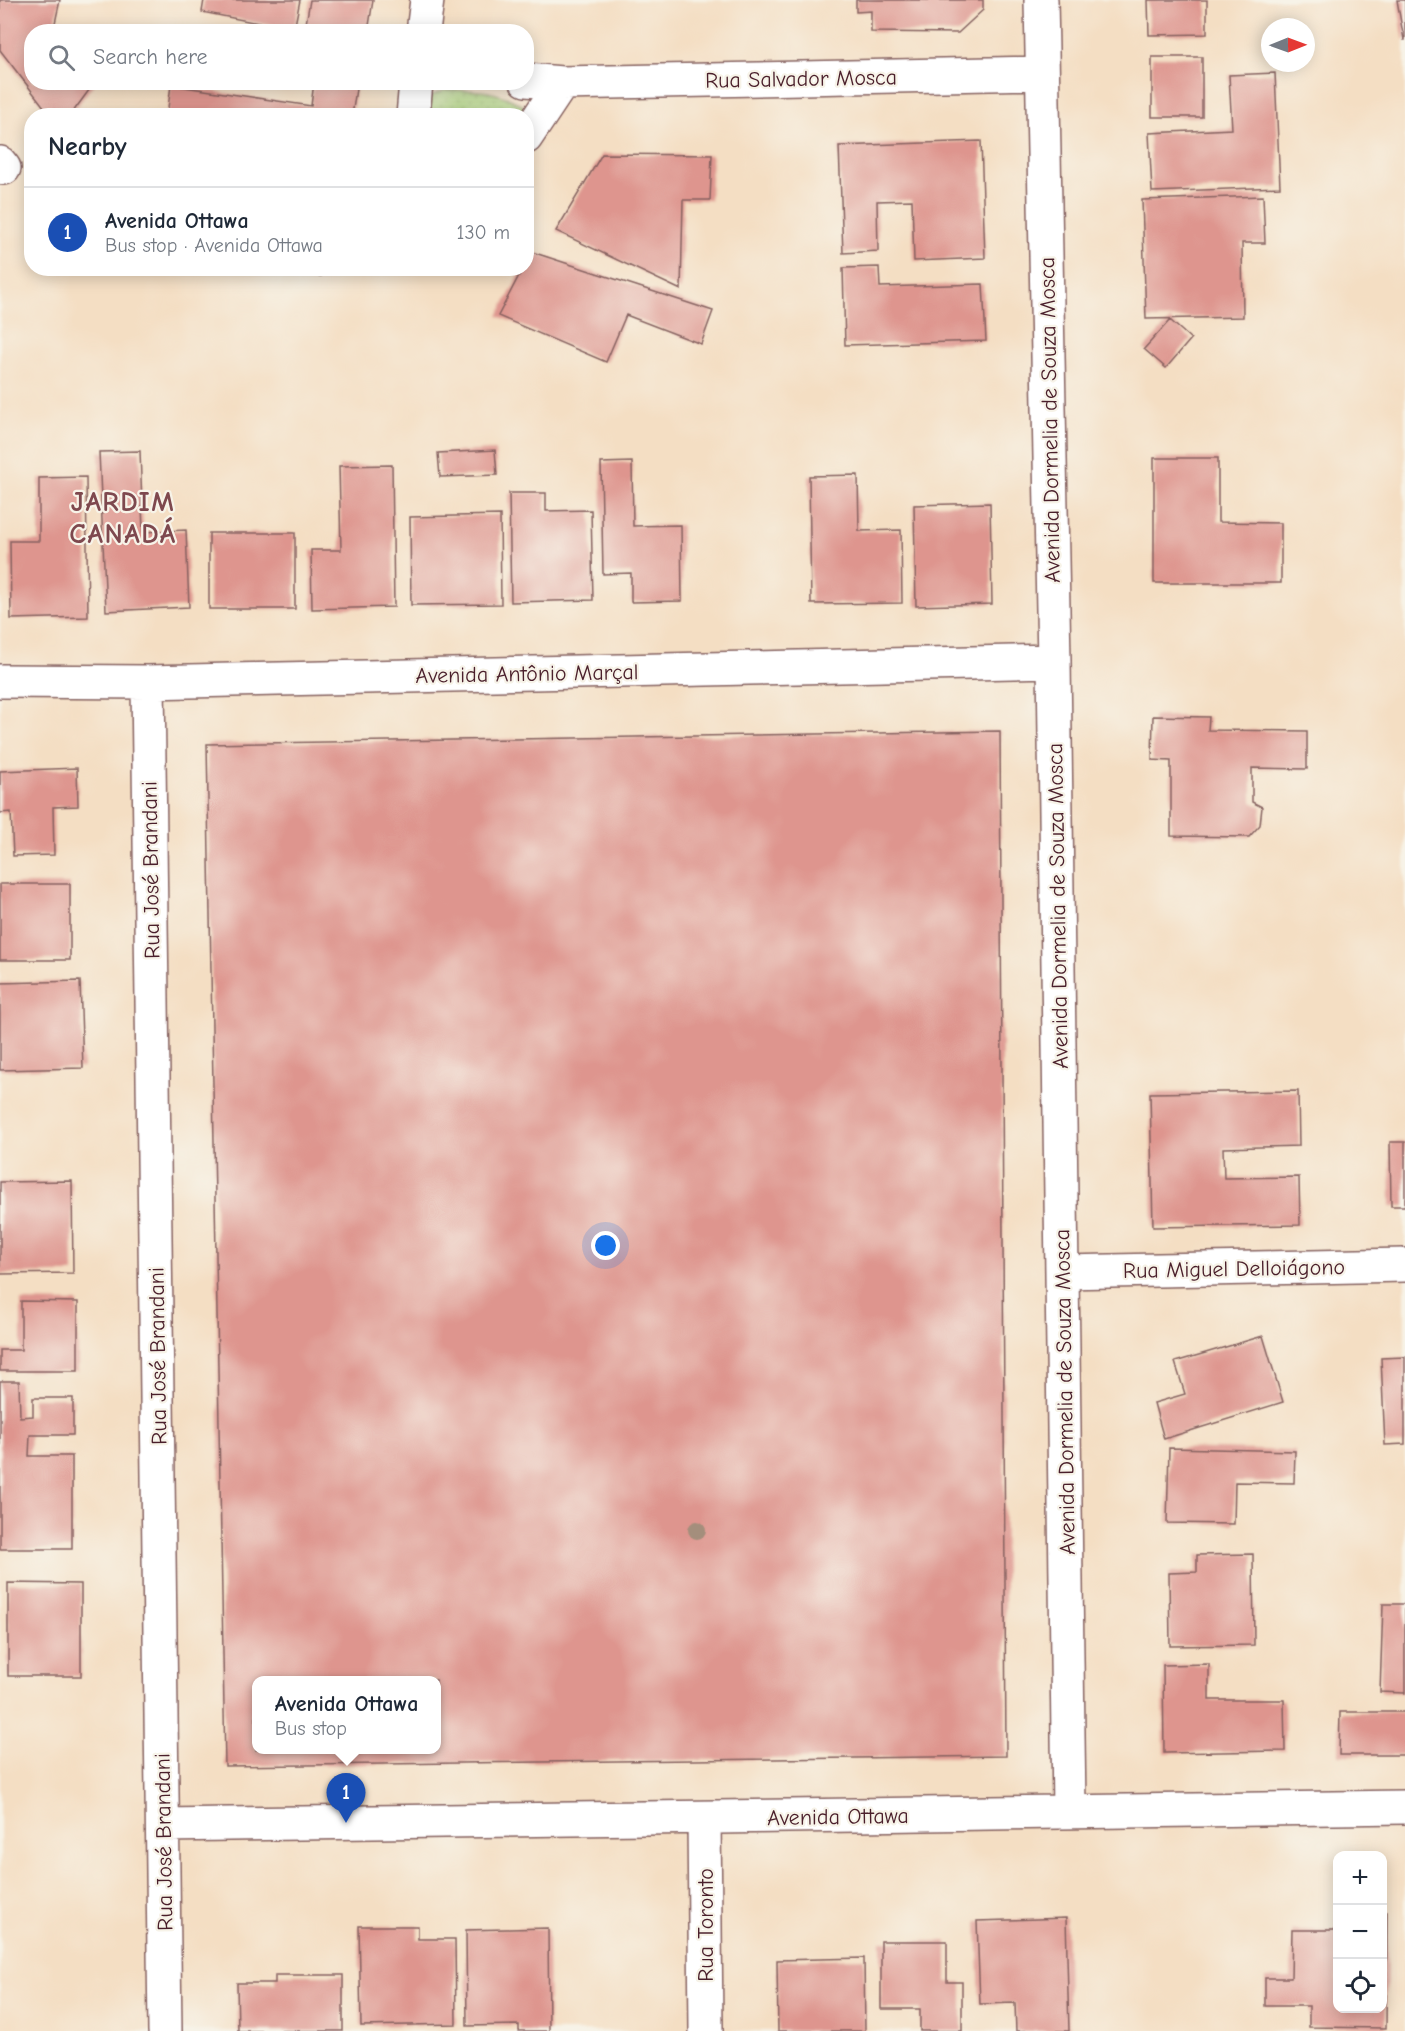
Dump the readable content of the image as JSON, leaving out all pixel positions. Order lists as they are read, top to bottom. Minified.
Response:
{"streets":{"street":["Rua Salvador Mosca","Avenida Dormelia de Souza Mosca","Avenida Antônio Marçal","Rua José Brandani","Rua Miguel Delloiágono","Avenida Ottawa","Rua Toronto"]},"crossings":[["Rua Salvador Mosca","Avenida Dormelia de Souza Mosca"],["Avenida Dormelia de Souza Mosca","Avenida Antônio Marçal"],["Avenida Dormelia de Souza Mosca","Rua Miguel Delloiágono"],["Avenida Dormelia de Souza Mosca","Avenida Ottawa"],["Avenida Antônio Marçal","Rua José Brandani"],["Rua José Brandani","Avenida Ottawa"],["Avenida Ottawa","Rua Toronto"]],"districts":["JARDIM CANADÁ"],"north":"right","page":{"search":"Search here","heading":"Nearby","list":[{"mark":"1","name":"Avenida Ottawa","note":"Bus stop · Avenida Ottawa","value":"130 m"}],"popup":["Avenida Ottawa","Bus stop"],"pins":"1","map_buttons":["+","−"]}}
